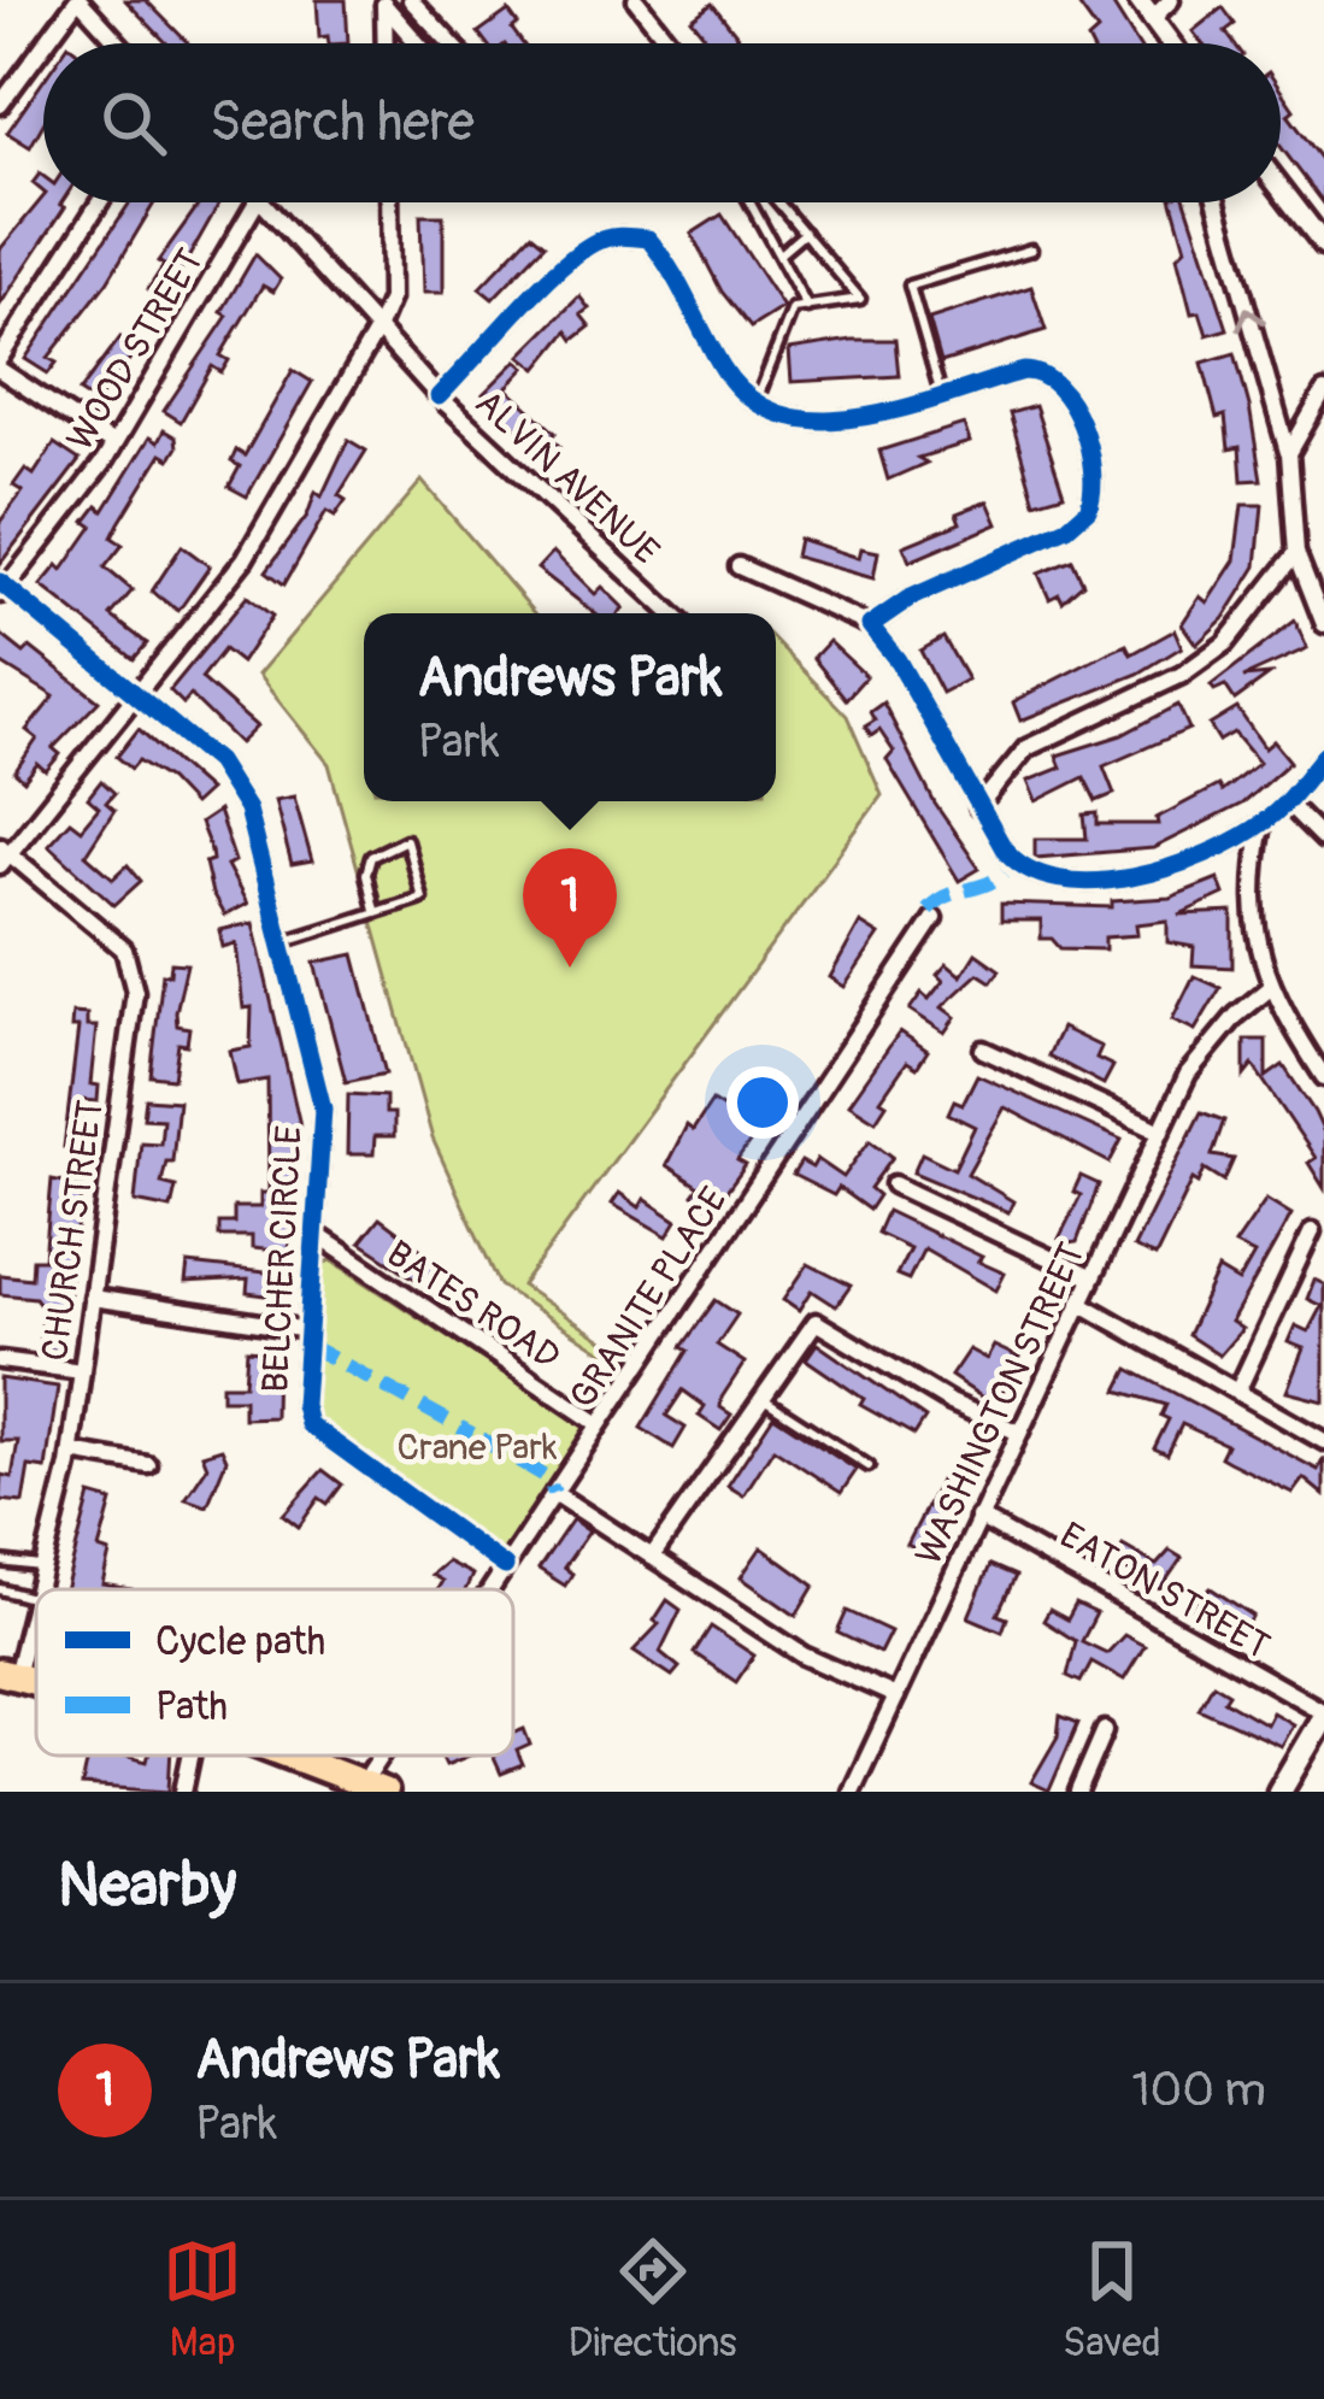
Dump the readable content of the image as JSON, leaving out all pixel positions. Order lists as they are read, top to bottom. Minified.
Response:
{"streets":{"street":["WOOD STREET","ALVIN AVENUE","CHURCH STREET","BELCHER CIRCLE","GRANITE PLACE","BATES ROAD","WASHINGTON STREET","EATON STREET"]},"crossings":[["WOOD STREET","BELCHER CIRCLE"],["BELCHER CIRCLE","GRANITE PLACE"],["BELCHER CIRCLE","BATES ROAD"],["GRANITE PLACE","BATES ROAD"],["WASHINGTON STREET","EATON STREET"]],"parks":["Crane Park"],"legend":["Cycle path","Path"],"page":{"search":"Search here","popup":["Andrews Park","Park"],"pins":"1","heading":"Nearby","list":[{"mark":"1","name":"Andrews Park","note":"Park","value":"100 m"}],"nav":["Map","Directions","Saved"]}}
